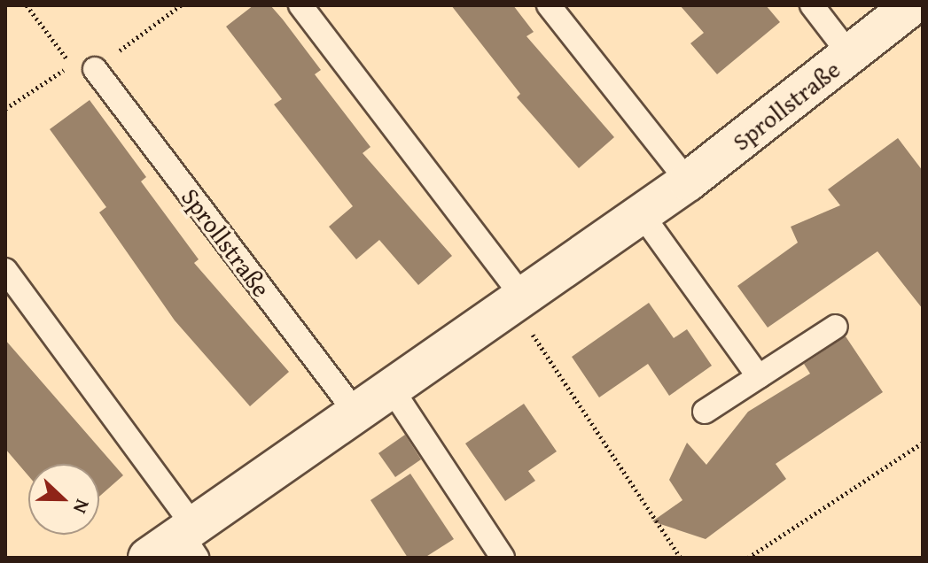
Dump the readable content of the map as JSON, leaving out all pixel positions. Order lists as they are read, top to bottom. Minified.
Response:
{"streets":{"street":["Sprollstraße"]},"north":"right"}
